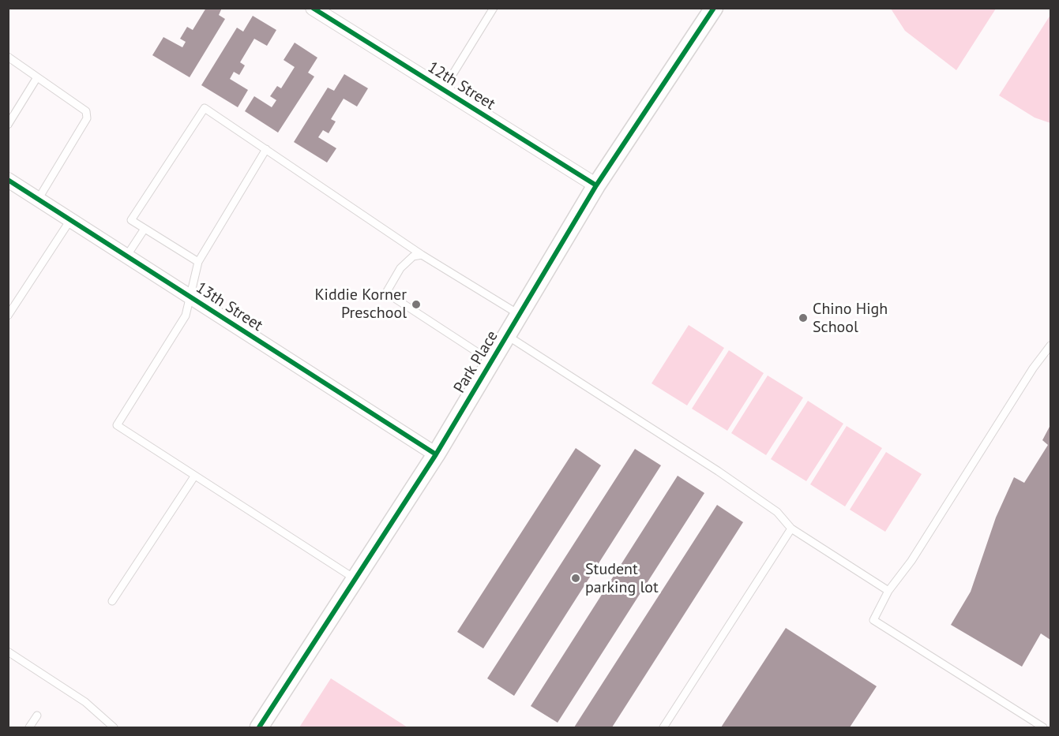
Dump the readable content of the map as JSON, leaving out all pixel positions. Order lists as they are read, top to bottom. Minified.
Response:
{"streets":{"street":["12th Street","13th Street","Park Place"]},"crossings":[["12th Street","Park Place"],["13th Street","Park Place"]],"places":["Kiddie Korner Preschool","Chino High School","Student parking lot"]}
